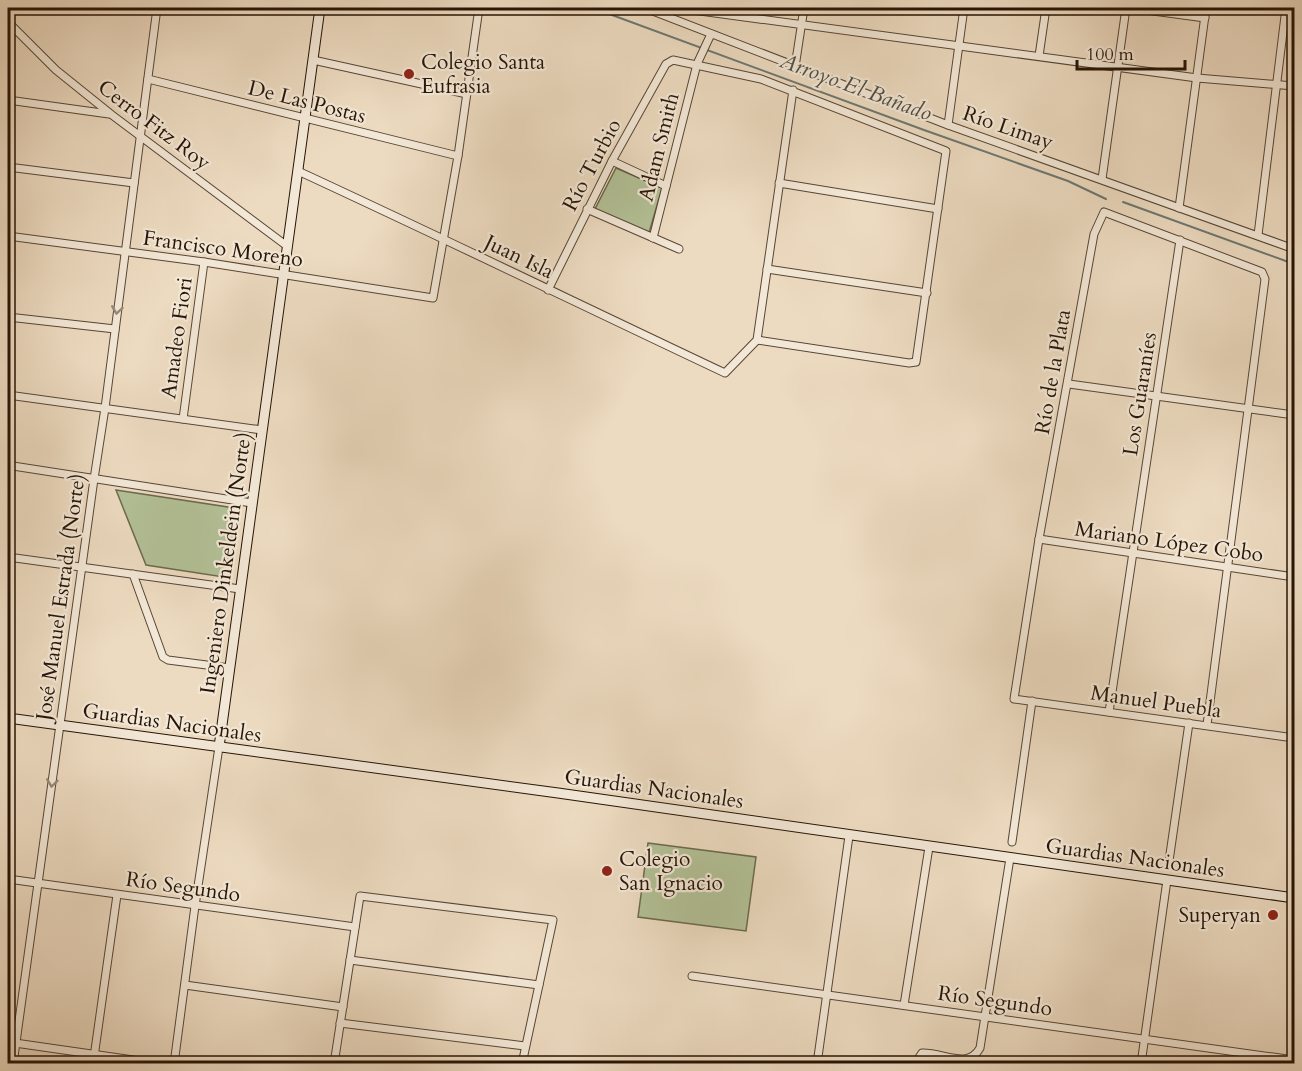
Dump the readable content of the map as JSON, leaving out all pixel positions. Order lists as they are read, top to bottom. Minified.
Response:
{"streets":{"main road":["Ingeniero Dinkeldein (Norte)","Guardias Nacionales"],"street":["De Las Postas","Cerro Fitz Roy","Río Limay","Adam Smith","Río Turbio","Francisco Moreno","Juan Isla","Amadeo Fiori","Río de la Plata","Los Guaraníes","Mariano López Cobo","José Manuel Estrada (Norte)","Manuel Puebla","Río Segundo"]},"crossings":[["De Las Postas","Ingeniero Dinkeldein (Norte)"],["De Las Postas","José Manuel Estrada (Norte)"],["Cerro Fitz Roy","Ingeniero Dinkeldein (Norte)"],["Cerro Fitz Roy","José Manuel Estrada (Norte)"],["Río Limay","Adam Smith"],["Adam Smith","Río Turbio"],["Río Turbio","Juan Isla"],["Francisco Moreno","Juan Isla"],["Francisco Moreno","Amadeo Fiori"],["Francisco Moreno","Ingeniero Dinkeldein (Norte)"],["Francisco Moreno","José Manuel Estrada (Norte)"],["Juan Isla","Ingeniero Dinkeldein (Norte)"],["Río de la Plata","Los Guaraníes"],["Río de la Plata","Mariano López Cobo"],["Río de la Plata","Manuel Puebla"],["Los Guaraníes","Mariano López Cobo"],["Los Guaraníes","Manuel Puebla"],["Ingeniero Dinkeldein (Norte)","Guardias Nacionales"],["Ingeniero Dinkeldein (Norte)","Río Segundo"],["José Manuel Estrada (Norte)","Guardias Nacionales"],["José Manuel Estrada (Norte)","Río Segundo"]],"water":["Arroyo El Bañado"],"places":["Colegio Santa Eufrasia","Colegio San Ignacio","Superyan"],"scale_bar":"100 m"}
